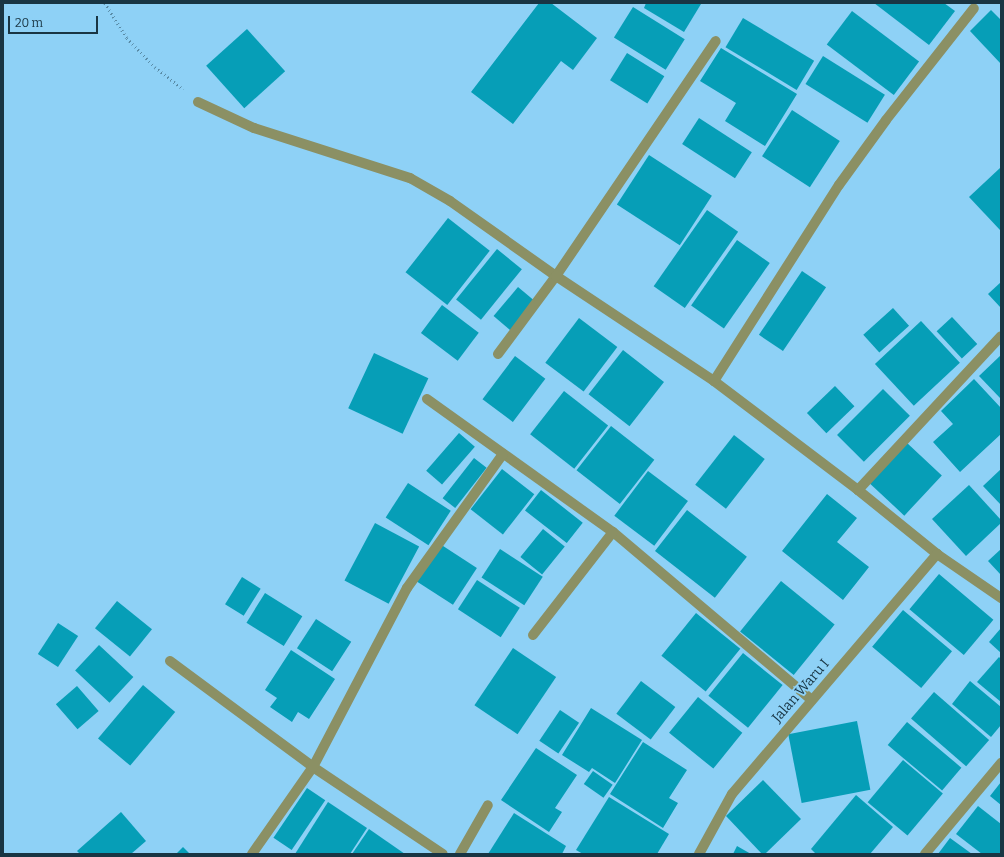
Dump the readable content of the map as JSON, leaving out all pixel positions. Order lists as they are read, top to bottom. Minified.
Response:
{"streets":{"street":["Jalan Waru I"]},"scale_bar":"20 m"}
